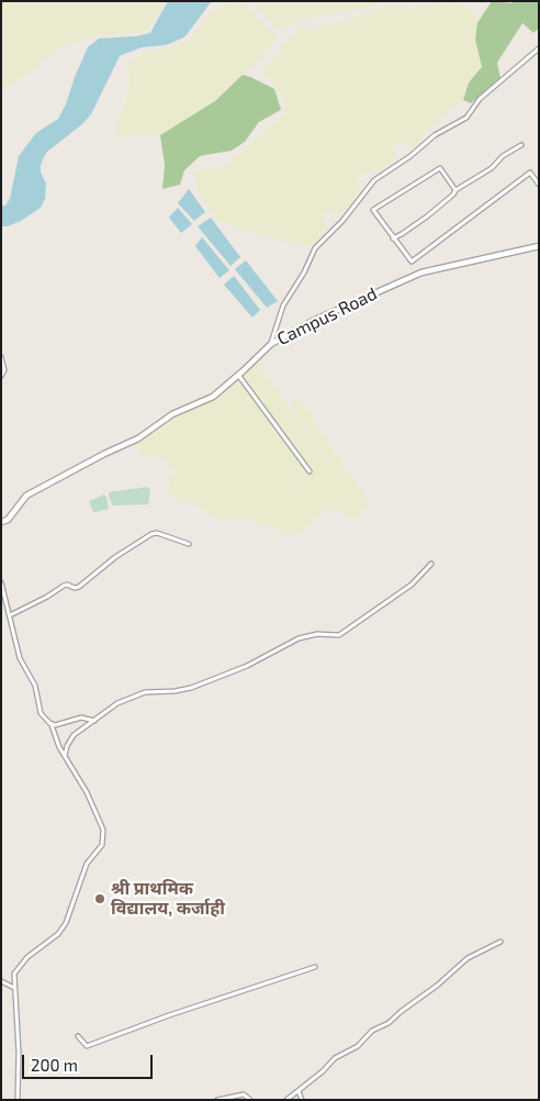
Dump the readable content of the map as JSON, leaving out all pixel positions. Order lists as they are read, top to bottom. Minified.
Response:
{"streets":{"street":["Campus Road"]},"places":["श्री प्राथमिक विद्यालय, कर्जाही"],"scale_bar":"200 m"}
